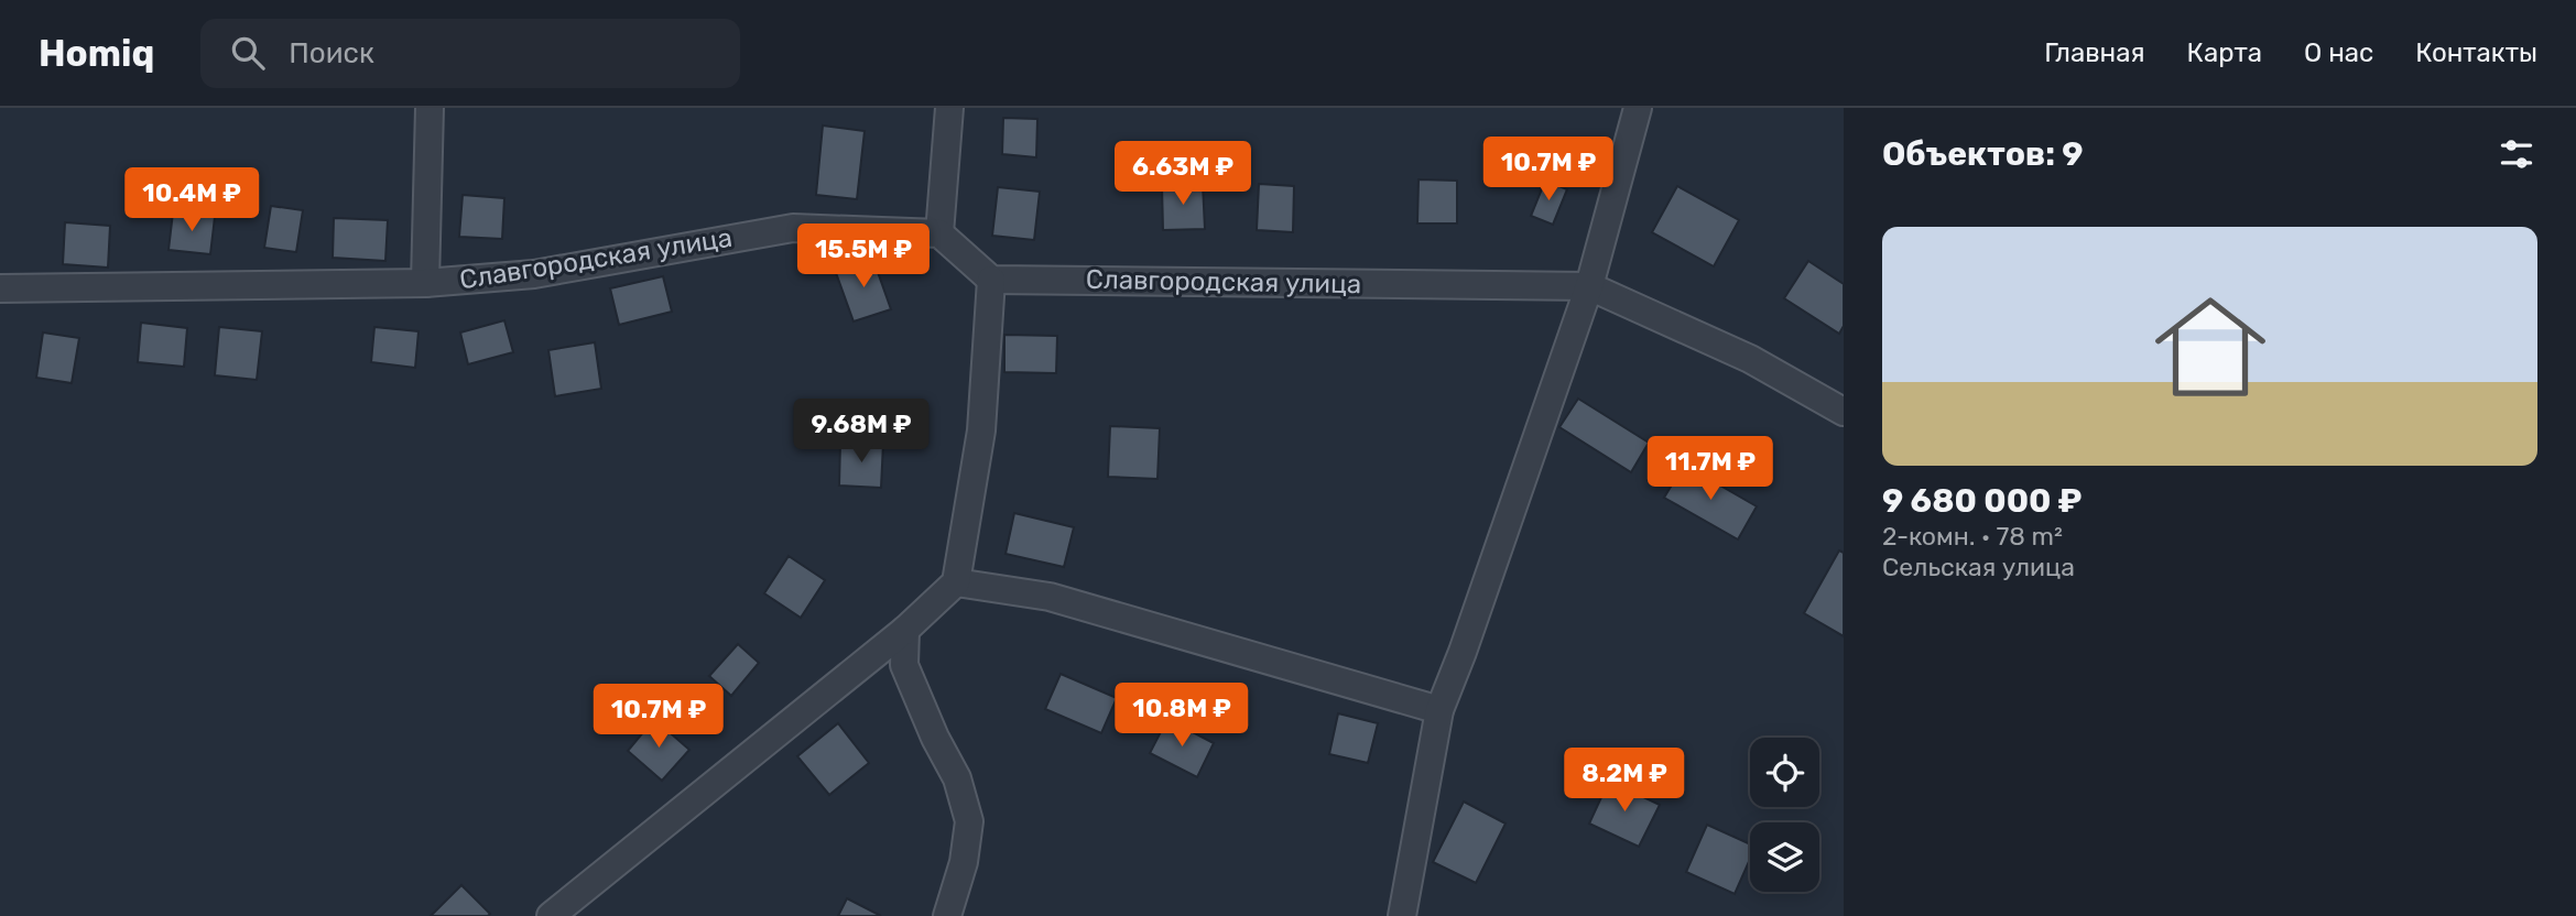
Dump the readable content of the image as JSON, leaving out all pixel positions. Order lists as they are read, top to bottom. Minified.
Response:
{"streets":{"street":["Славгородская улица"]},"page":{"header":"Homiq","search":"Поиск","nav":["Главная","Карта","О нас","Контакты"],"heading":"Объектов: 9","price":["10.7M ₽","6.63M ₽","10.4M ₽","15.5M ₽","9.68M ₽","11.7M ₽","10.8M ₽","10.7M ₽","8.2M ₽"],"list":[{"name":"9 680 000 ₽","note":"2-комн. · 78 m² · Сельская улица"}]}}
